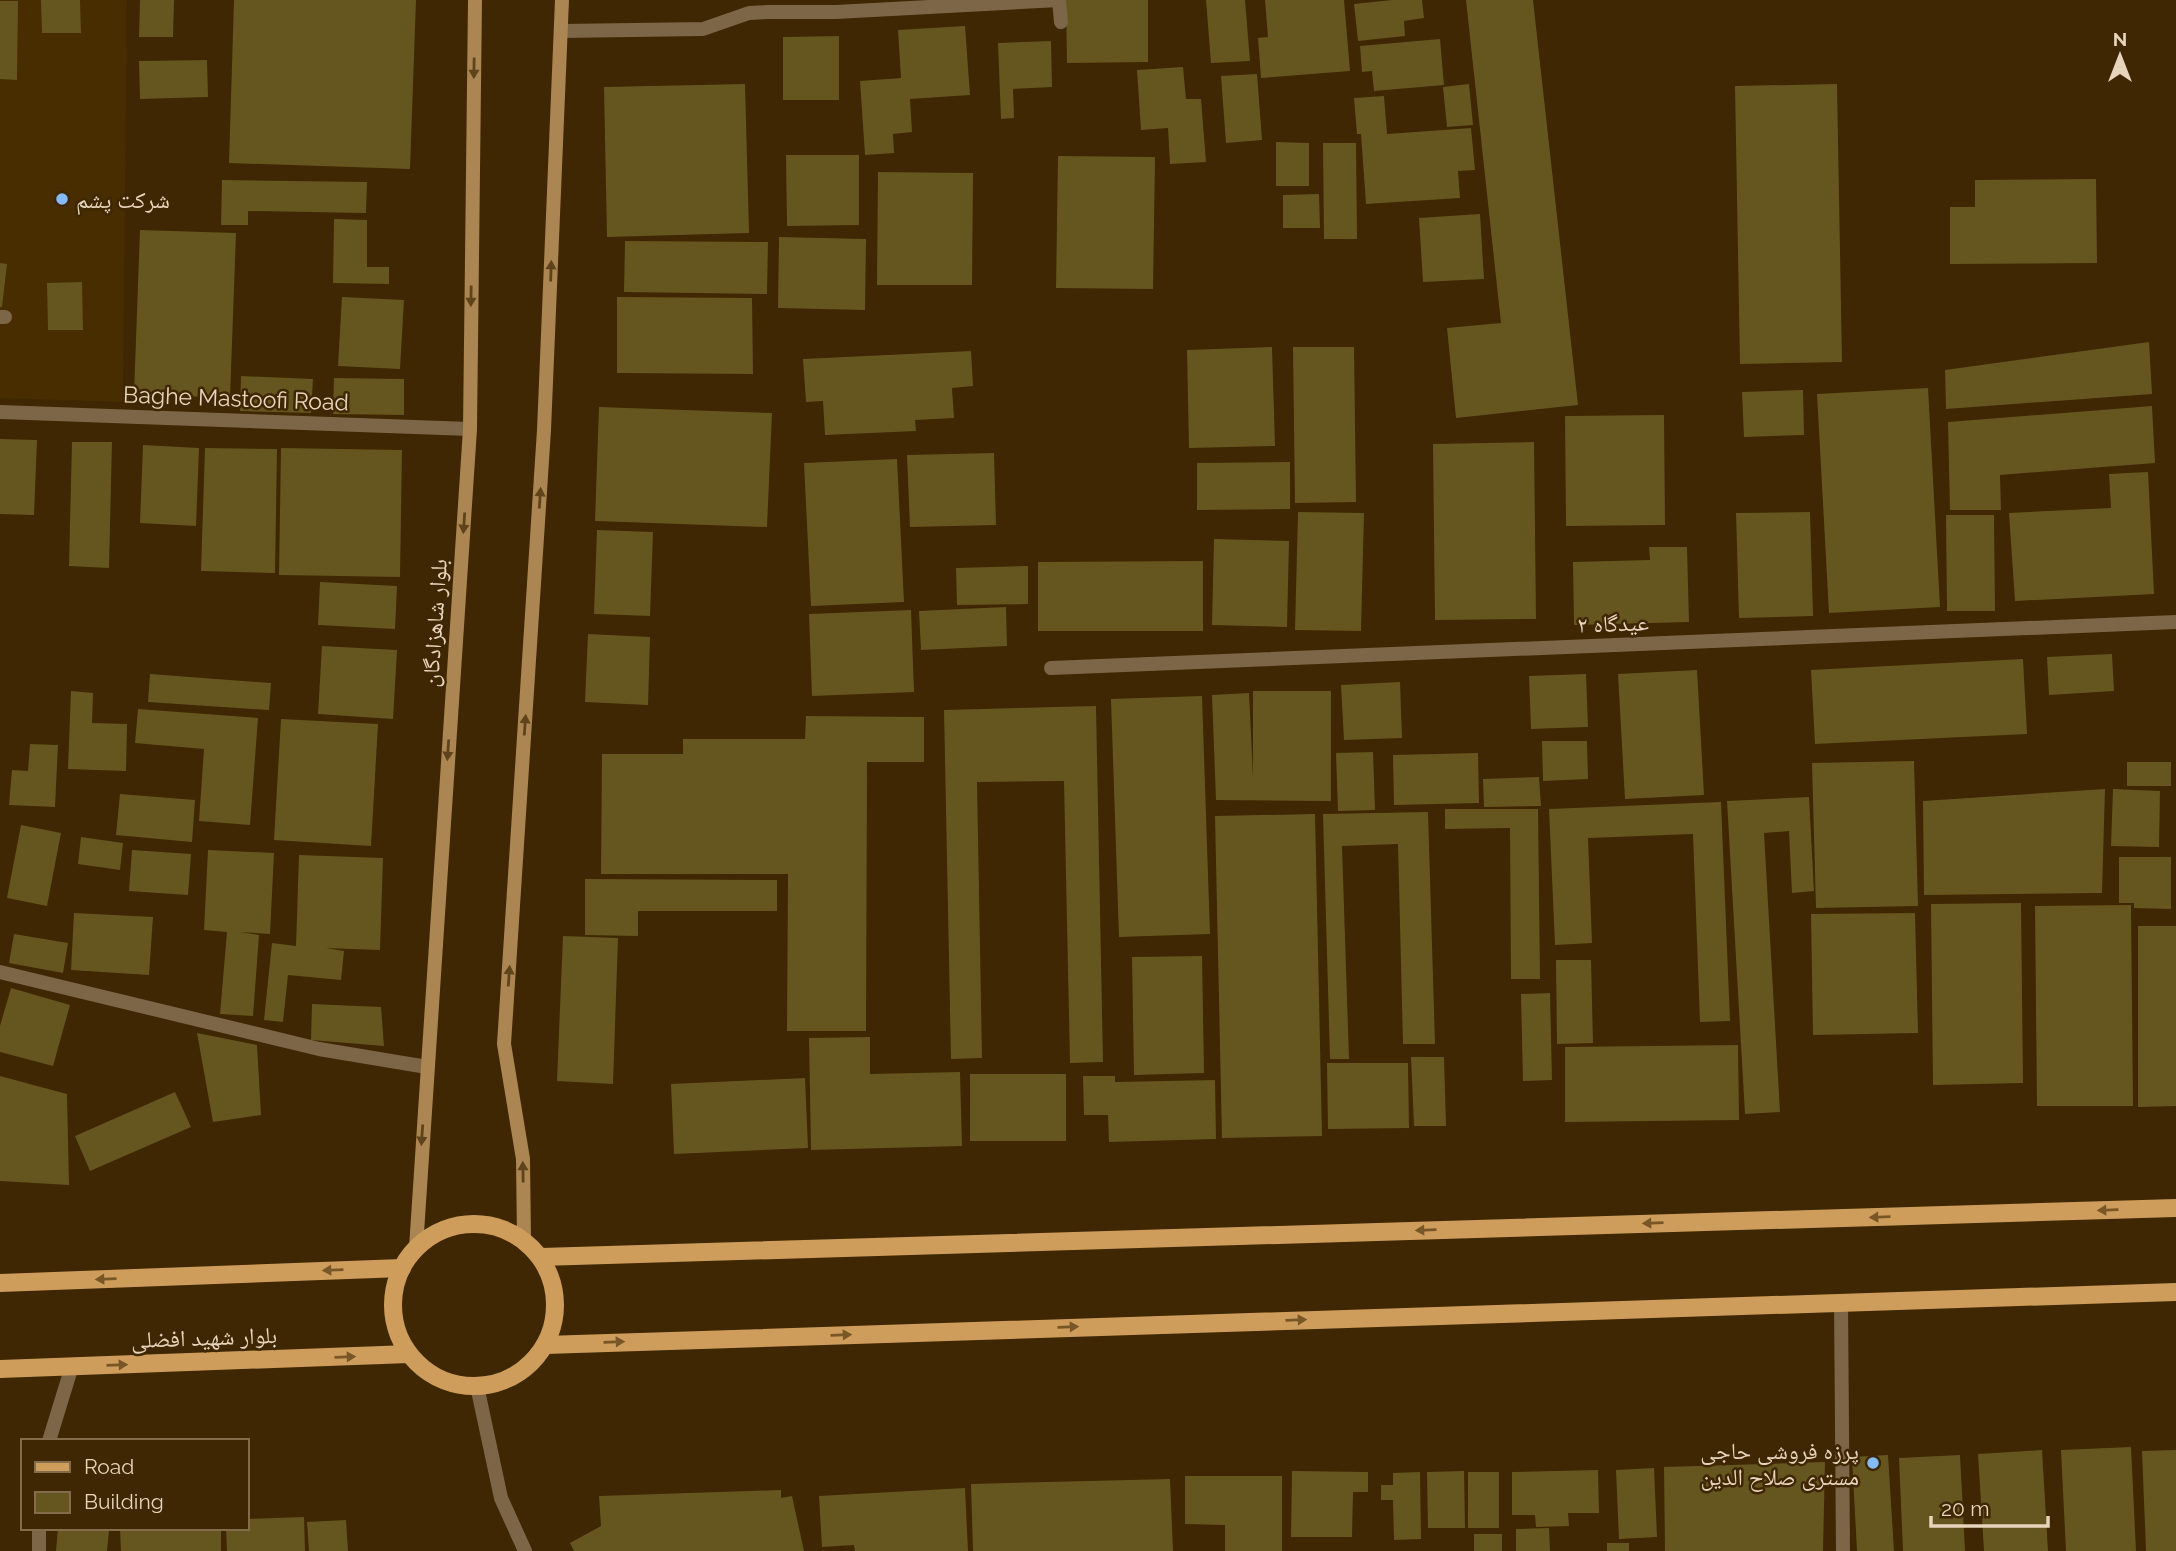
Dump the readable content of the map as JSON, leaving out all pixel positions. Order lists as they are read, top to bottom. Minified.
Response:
{"streets":{"main road":["بلوار شاهزادگان","بلوار شهید افضلی"],"street":["Baghe Mastoofi Road","عیدگاه ۲"]},"crossings":[["Baghe Mastoofi Road","بلوار شاهزادگان"],["بلوار شاهزادگان","بلوار شهید افضلی"]],"places":["شرکت پشم","پرزه فروشی حاجی مستری صلاح الدین"],"legend":["Road","Building"],"scale_bar":"20 m","north":"top"}
